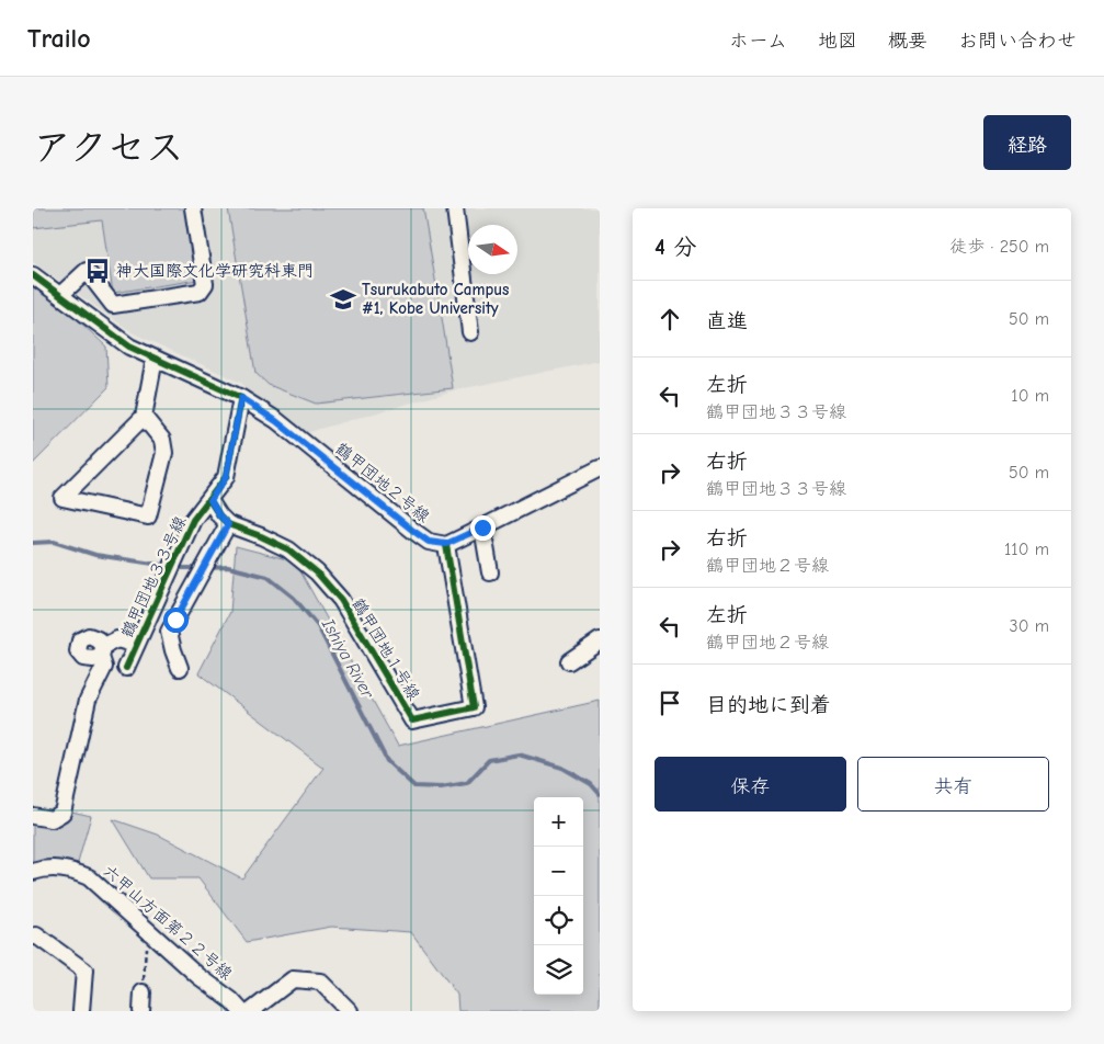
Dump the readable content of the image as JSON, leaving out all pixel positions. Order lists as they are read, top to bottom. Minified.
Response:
{"streets":{"street":["鶴甲団地２号線","鶴甲団地３３号線","鶴甲団地１号線","六甲山方面第２２号線"]},"crossings":[["鶴甲団地２号線","鶴甲団地３３号線"],["鶴甲団地２号線","鶴甲団地１号線"]],"water":["Ishiya River"],"places":{"bus stop":["神大国際文化学研究科東門"],"school or university":["Tsurukabuto Campus #1, Kobe University"]},"north":"right","page":{"header":"Trailo","nav":["ホーム","地図","概要","お問い合わせ"],"title":"アクセス","buttons":["経路",["保存","共有"]],"heading":["4 分","徒歩 · 250 m"],"list":[["直進","50 m"],["左折","鶴甲団地３３号線","10 m"],["右折","鶴甲団地３３号線","50 m"],["右折","鶴甲団地２号線","110 m"],["左折","鶴甲団地２号線","30 m"],"目的地に到着"],"map_buttons":["+","−"]}}
